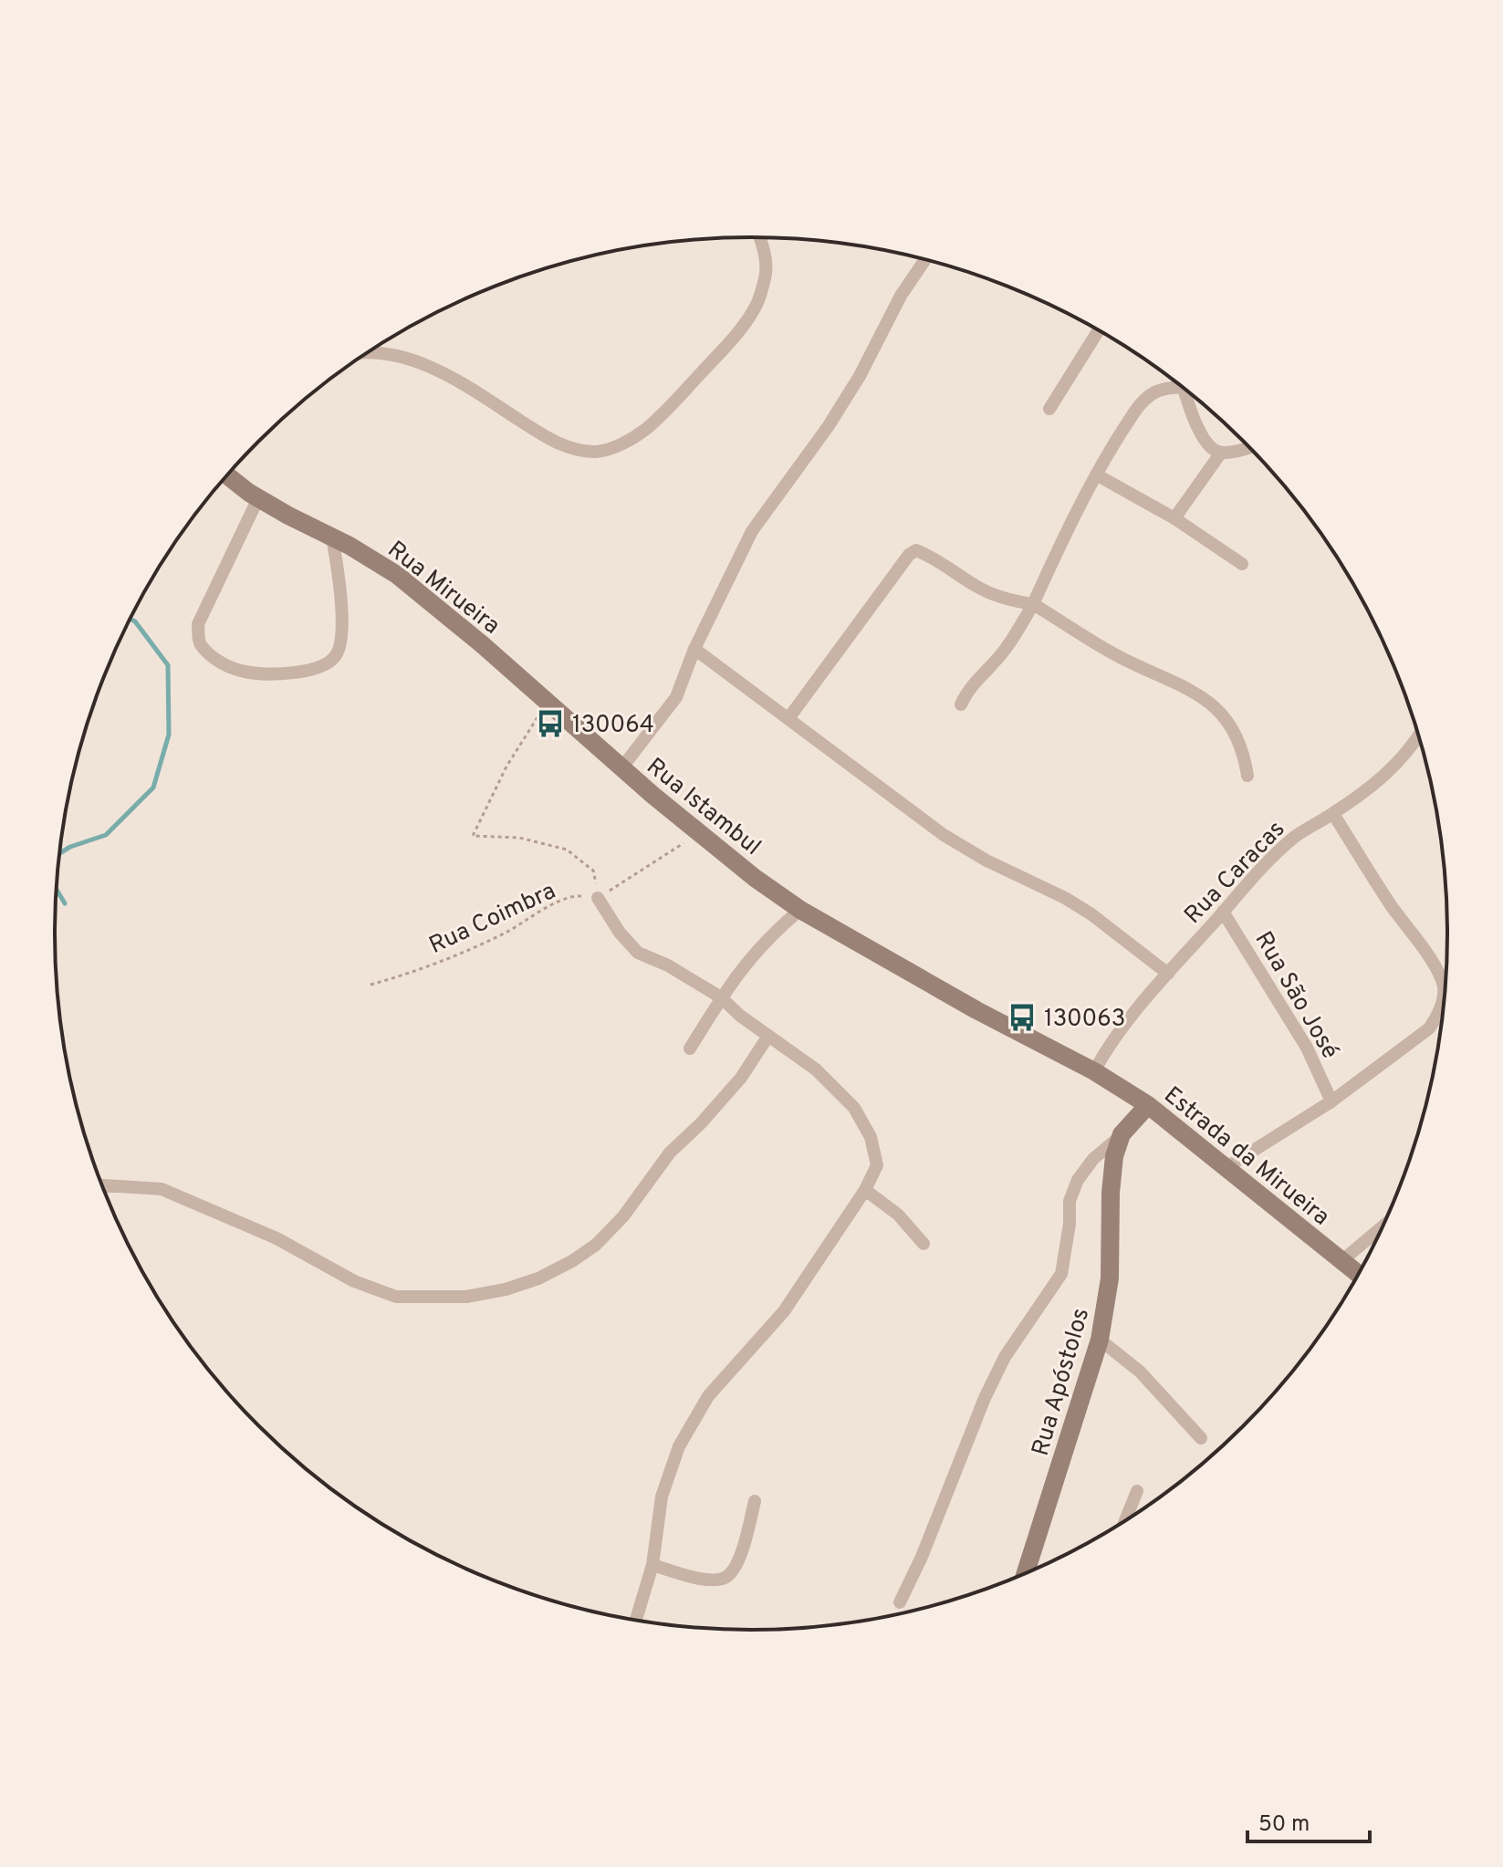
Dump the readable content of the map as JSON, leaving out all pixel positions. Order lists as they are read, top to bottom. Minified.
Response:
{"streets":{"main road":["Rua Mirueira","Rua Istambul","Estrada da Mirueira","Rua Apóstolos"],"street":["Rua Caracas","Rua São José"],"path":["Rua Coimbra"]},"crossings":[["Rua Mirueira","Rua Istambul"],["Rua Istambul","Rua Caracas"],["Rua Istambul","Rua Coimbra"],["Rua Istambul","Estrada da Mirueira"],["Rua Caracas","Rua São José"],["Rua Caracas","Estrada da Mirueira"],["Estrada da Mirueira","Rua Apóstolos"]],"places":{"bus stop":["130064","130063"]},"scale_bar":"50 m"}
